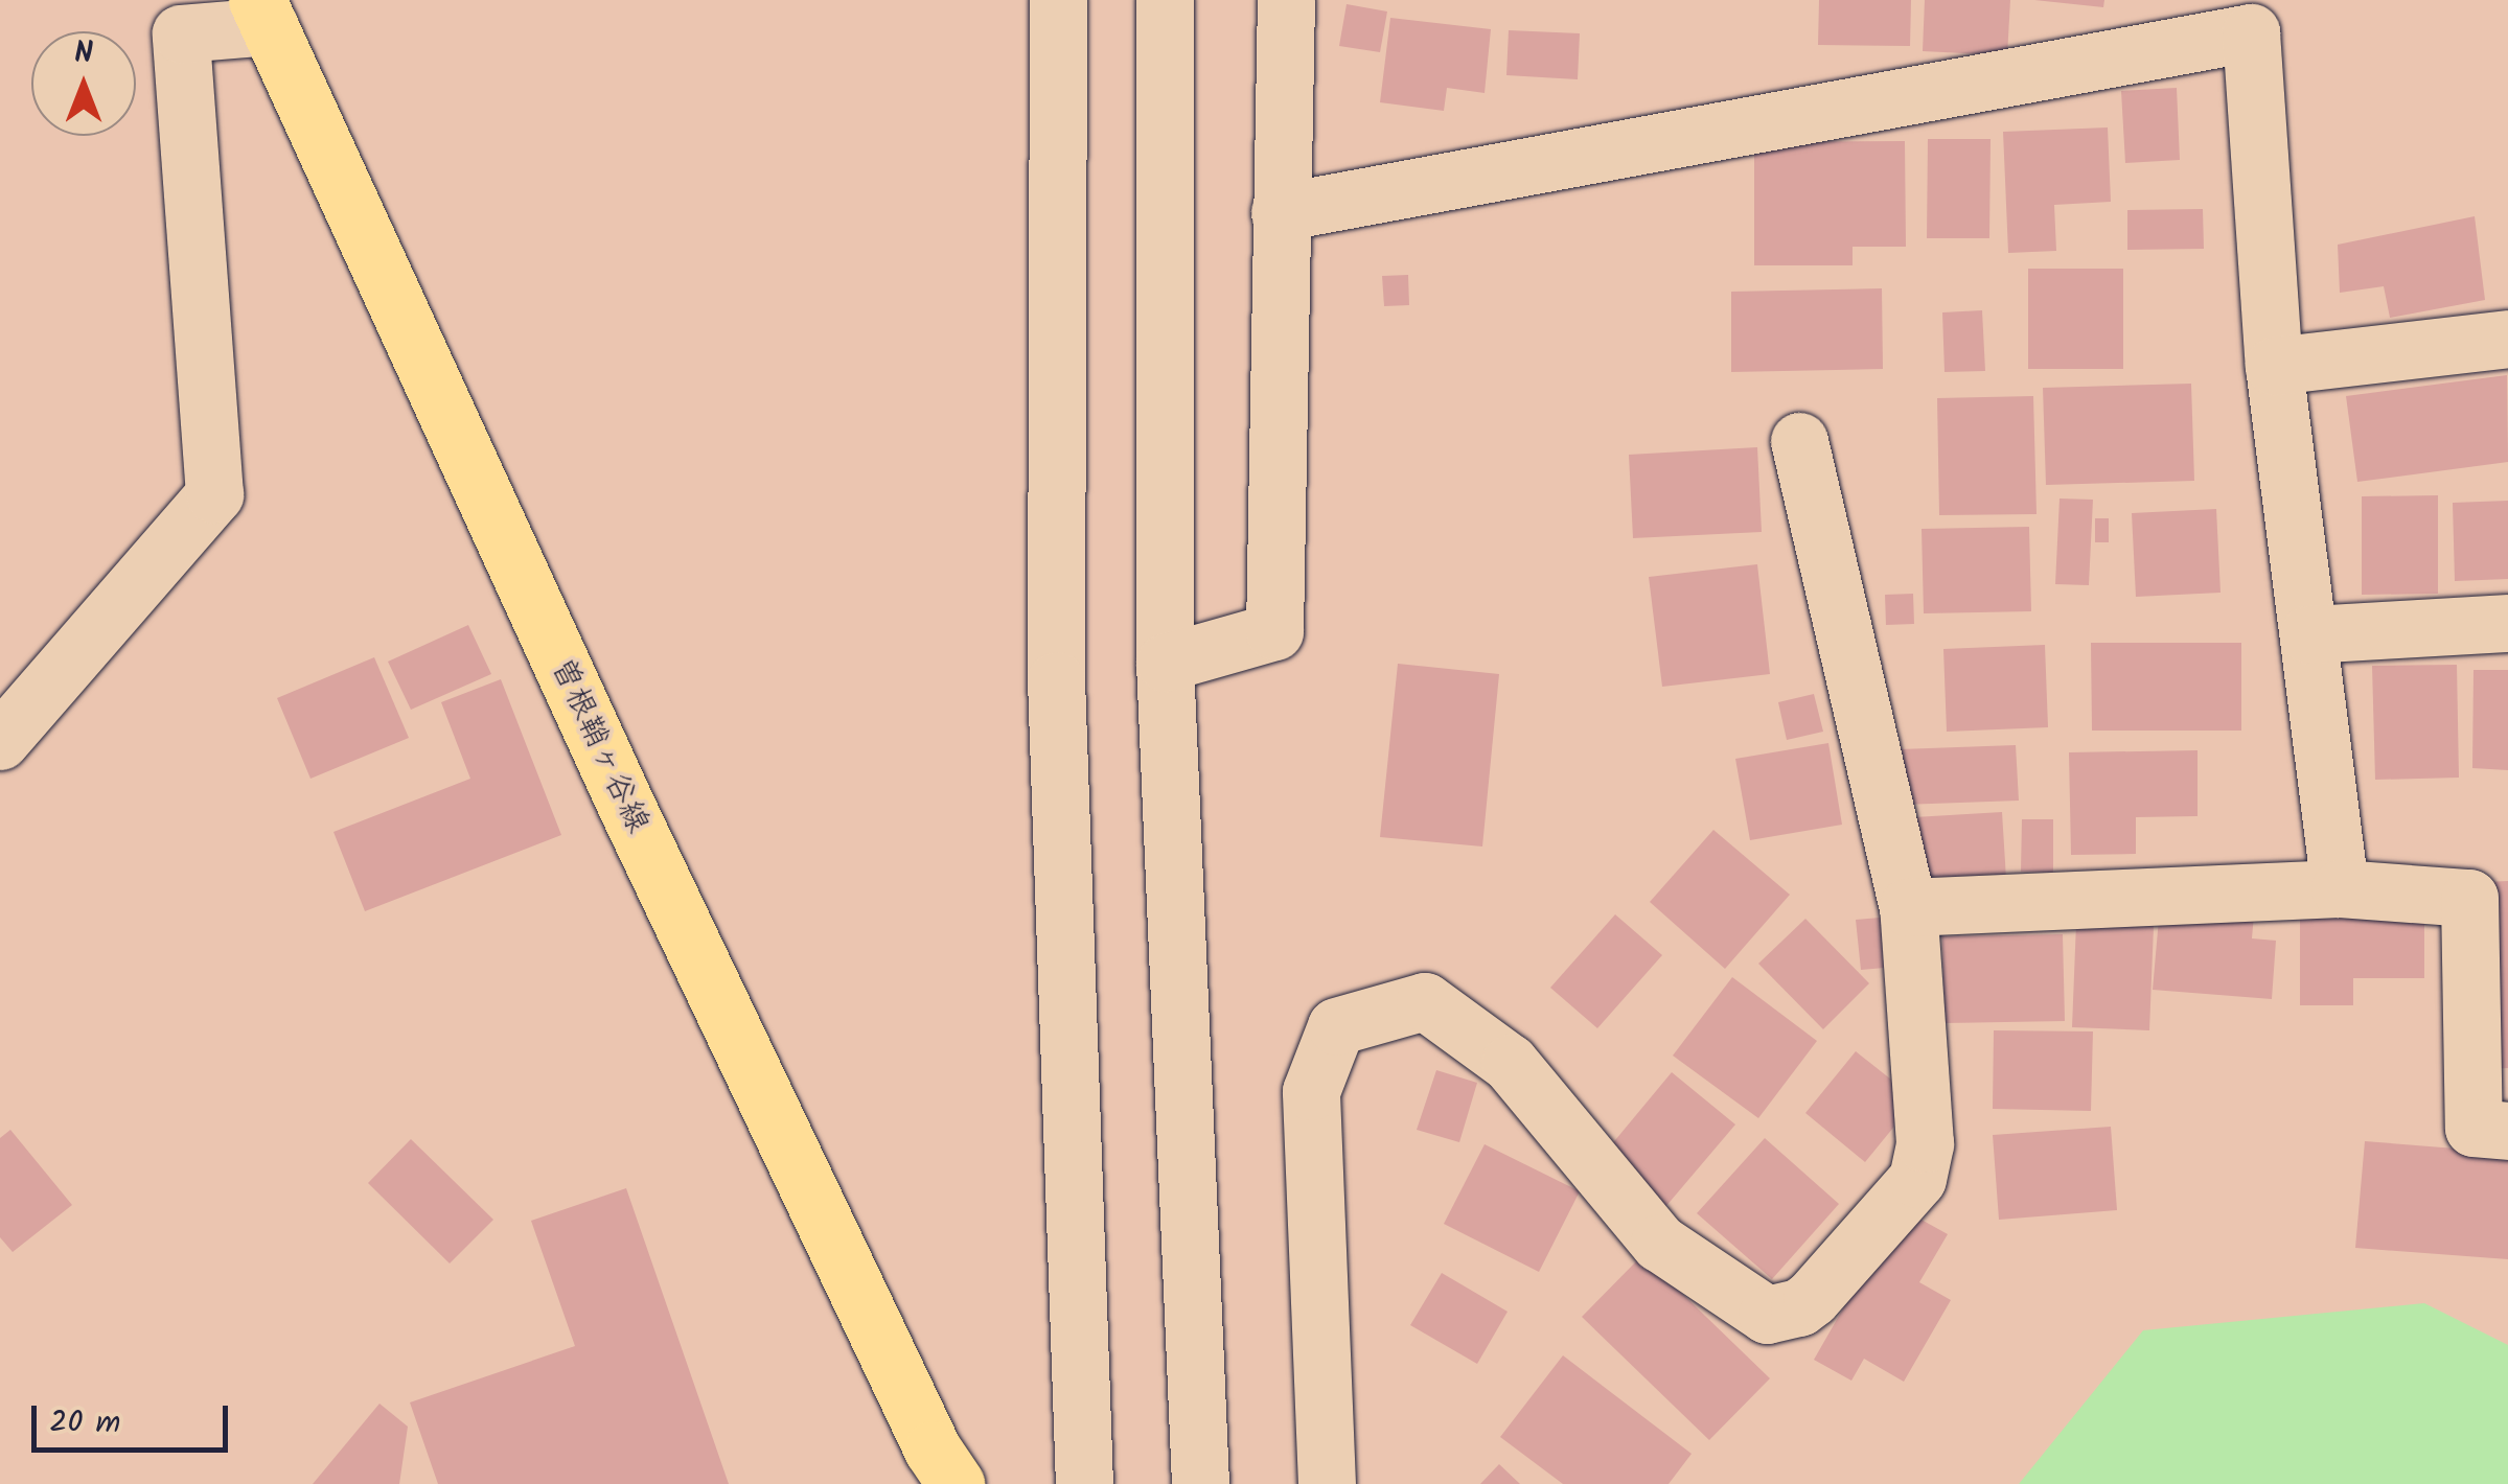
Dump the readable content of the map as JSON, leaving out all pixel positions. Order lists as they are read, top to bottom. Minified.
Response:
{"streets":{"main road":["曽根鞘ヶ谷線"]},"scale_bar":"20 m","north":"top"}
